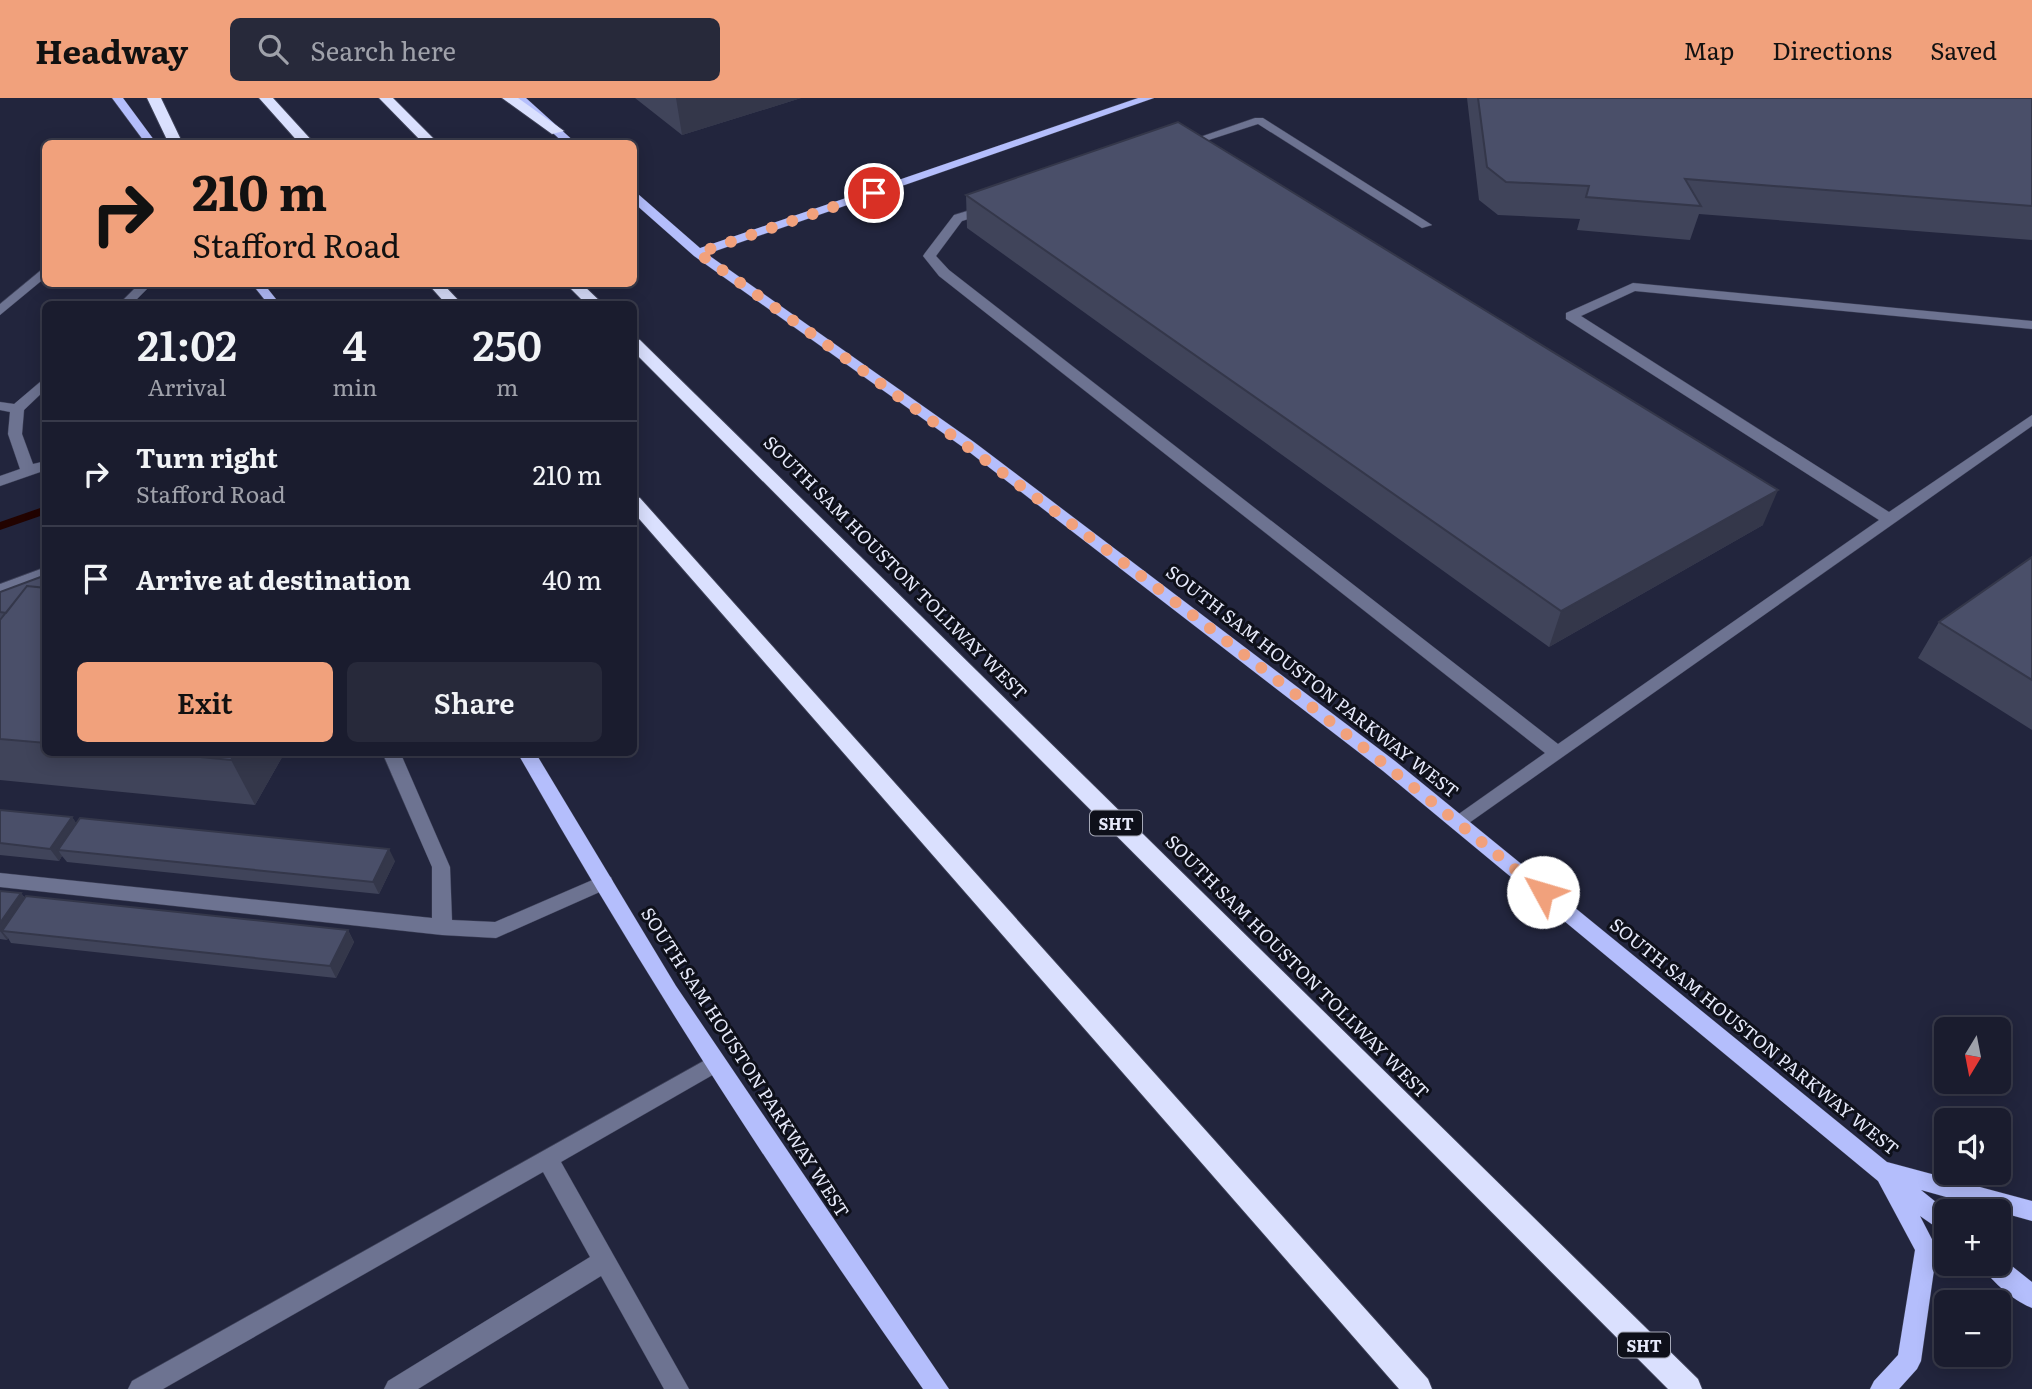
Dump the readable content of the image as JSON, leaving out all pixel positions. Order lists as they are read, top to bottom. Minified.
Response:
{"streets":{"highway":["SOUTH SAM HOUSTON TOLLWAY WEST","SHT"],"main road":["SOUTH SAM HOUSTON PARKWAY WEST"]},"north":"bottom","page":{"header":"Headway","search":"Search here","nav":["Map","Directions","Saved"],"turn":["210 m","Stafford Road"],"eta":["21:02","Arrival","4","min","250","m"],"list":[{"name":"Turn right","note":"Stafford Road","value":"210 m"},{"name":"Arrive at destination","value":"40 m"}],"buttons":["Exit","Share"],"map_buttons":["+","−"]}}
